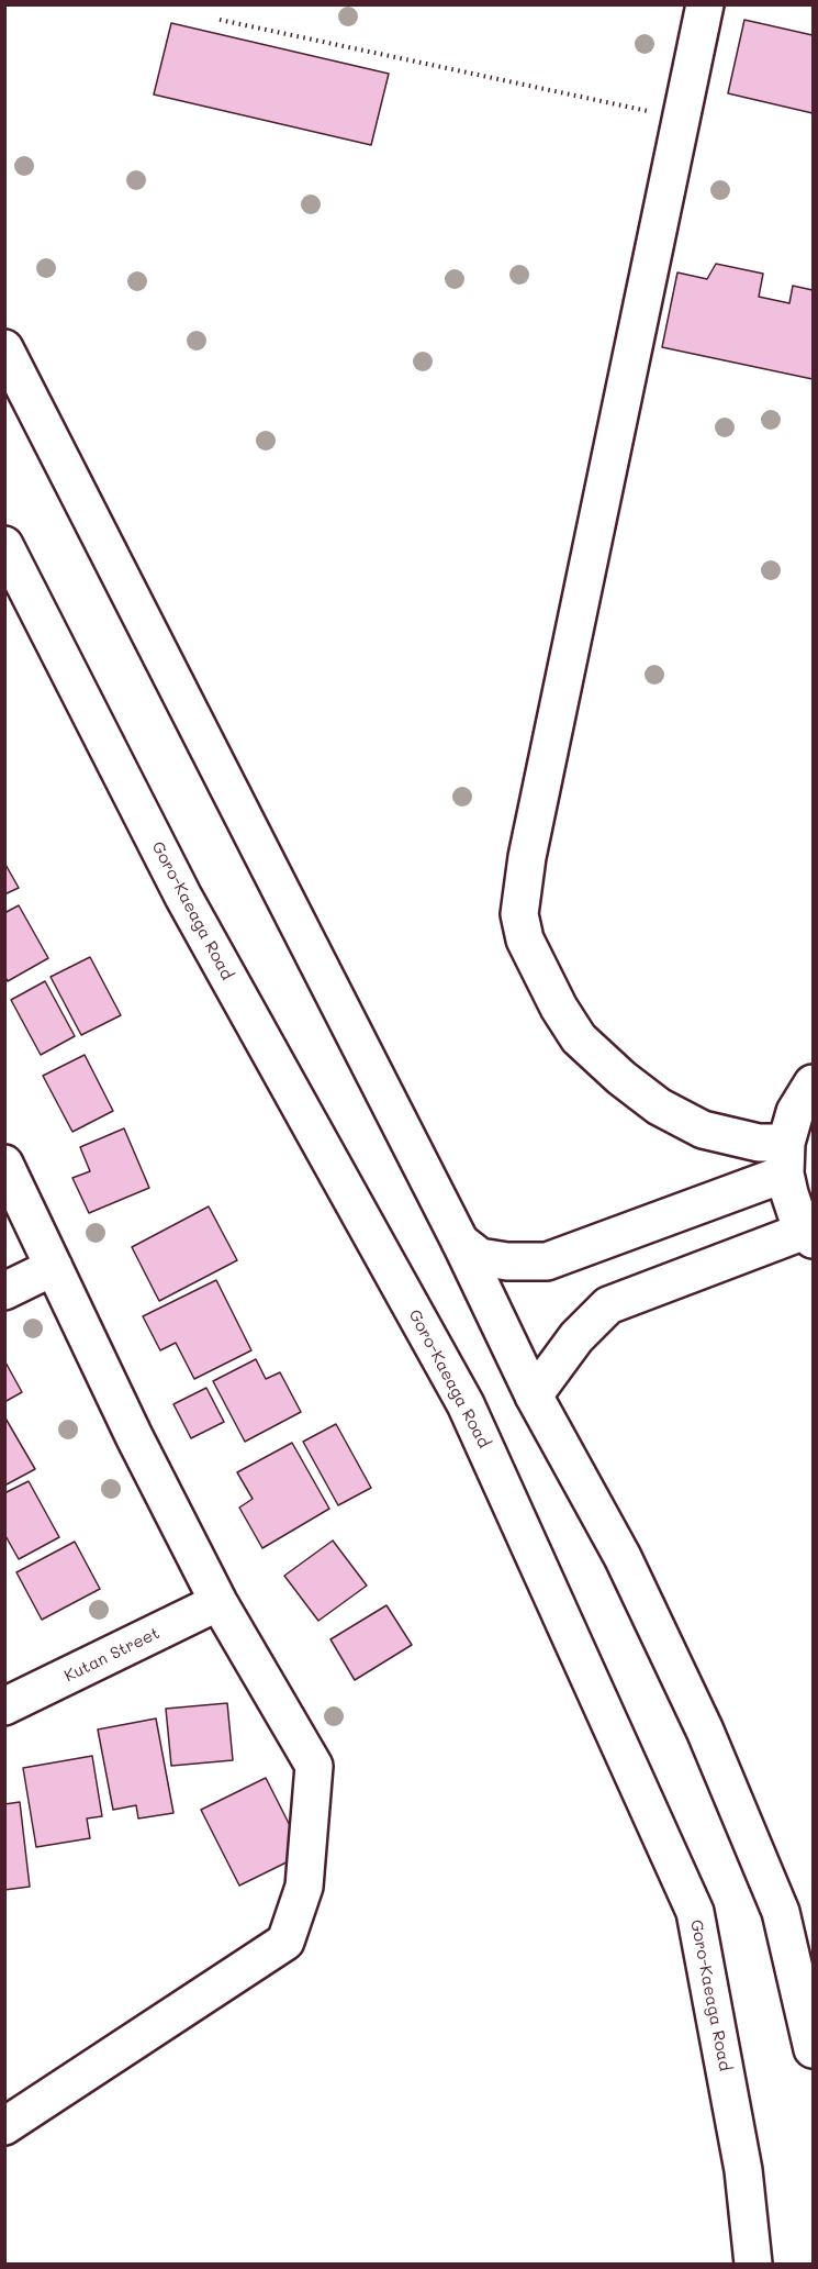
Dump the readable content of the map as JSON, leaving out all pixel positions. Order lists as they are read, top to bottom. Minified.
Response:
{"streets":{"main road":["Goro-Kaeaga Road","Kutan Street"]}}
